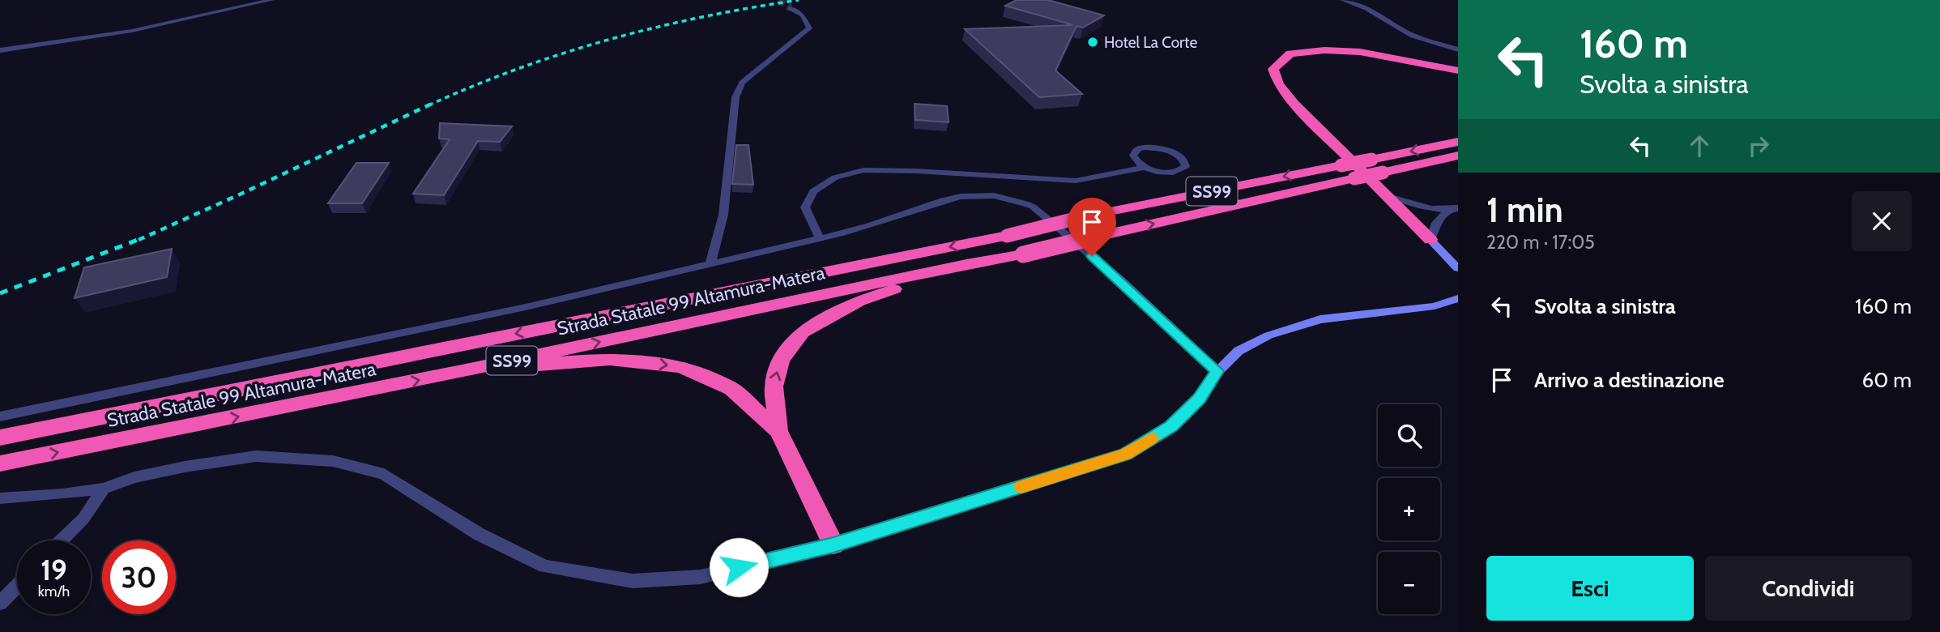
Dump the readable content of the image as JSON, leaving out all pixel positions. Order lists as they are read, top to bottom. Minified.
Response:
{"streets":{"highway":["SS99","Strada Statale 99 Altamura-Matera"]},"places":["Hotel La Corte"],"page":{"turn":["160 m","Svolta a sinistra"],"heading":["1 min","220 m · 17:05"],"list":[{"name":"Svolta a sinistra","value":"160 m"},{"name":"Arrivo a destinazione","value":"60 m"}],"map_buttons":["+","−"],"speed":"19 km/h","limit":"30","buttons":["Esci","Condividi"]}}
